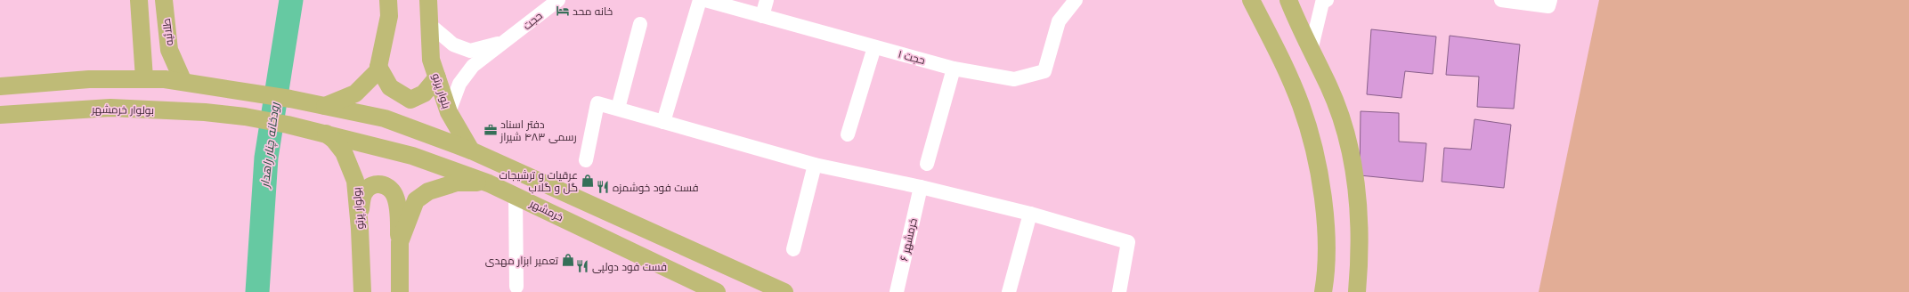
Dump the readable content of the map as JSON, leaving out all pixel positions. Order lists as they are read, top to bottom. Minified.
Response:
{"streets":{"main road":["طلائیه","بلوار پرتو","بولوار خرمشهر","بولوار پرتو","خرمشهر"],"street":["حجت","حجت ۱","خرمشهر ۶"]},"crossings":[["حجت","بلوار پرتو"],["بولوار خرمشهر","خرمشهر"],["بولوار پرتو","خرمشهر"]],"water":["رودخانه چنار راهدار"],"places":{"hotel":["خانه محد"],"office":["دفتر اسناد رسمی ۴۸۳ شیراز"],"shop":["عرقیات و ترشیجات گل و گلاب","تعمیر ابزار مهدی"],"restaurant":["فست فود خوشمزه","فست فود دولپی"]}}
